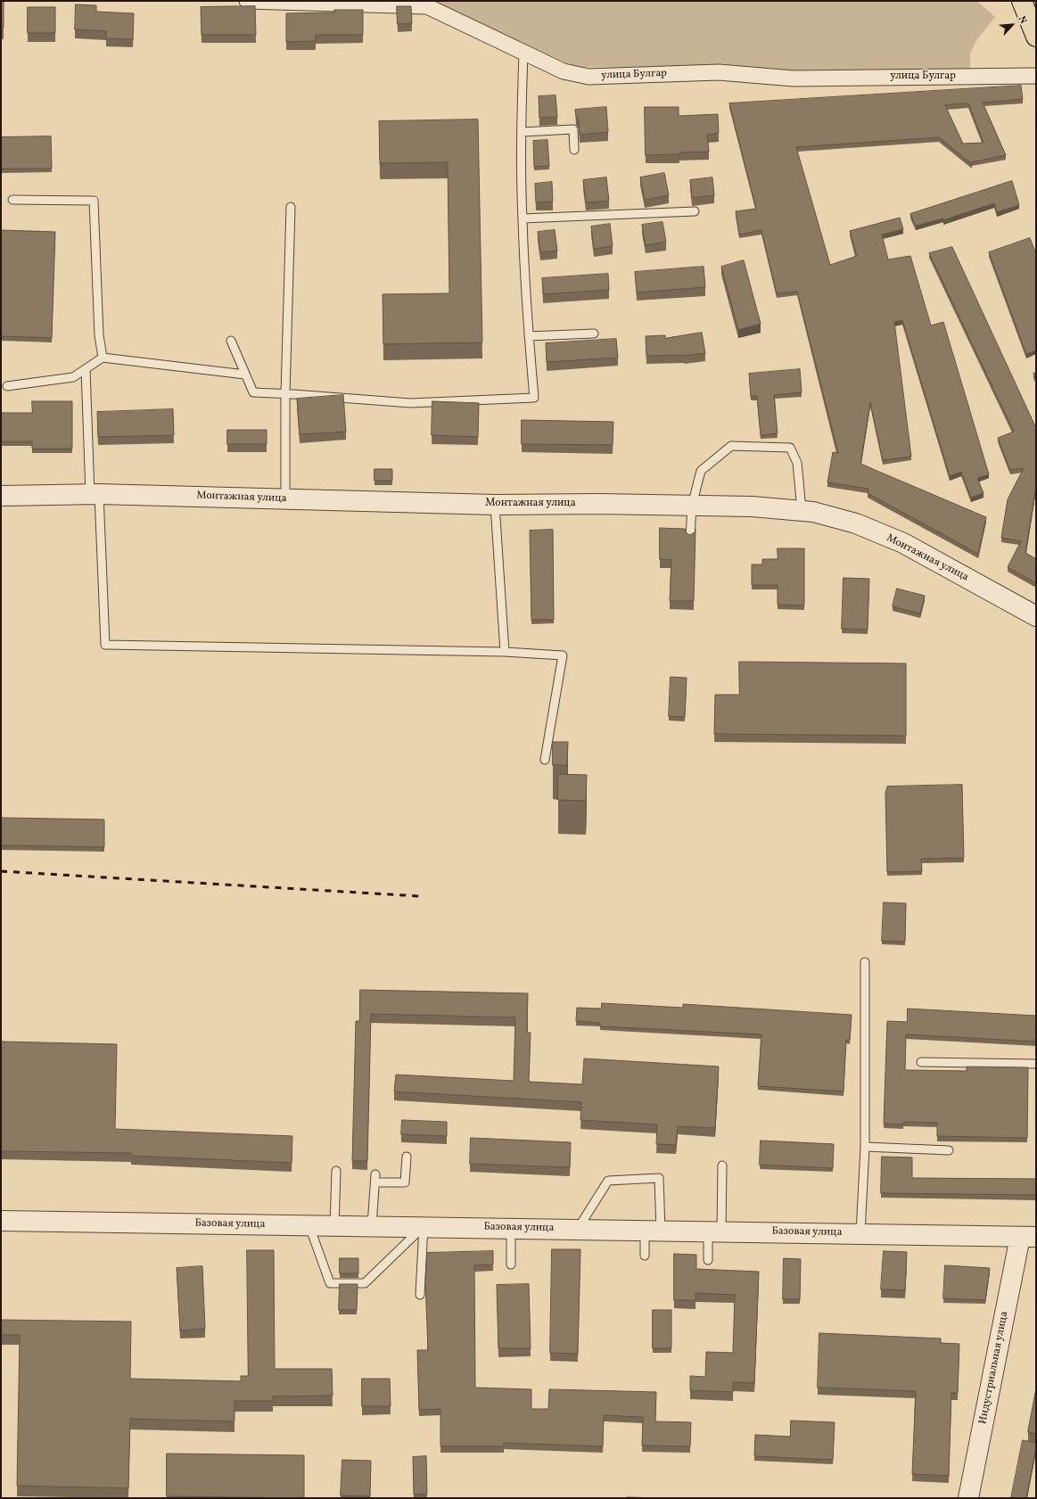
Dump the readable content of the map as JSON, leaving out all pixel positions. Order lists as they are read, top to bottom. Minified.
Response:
{"streets":{"street":["улица Булгар","Монтажная улица","Базовая улица","Индустриальная улица"]},"crossings":[["Базовая улица","Индустриальная улица"]],"north":"top right"}
